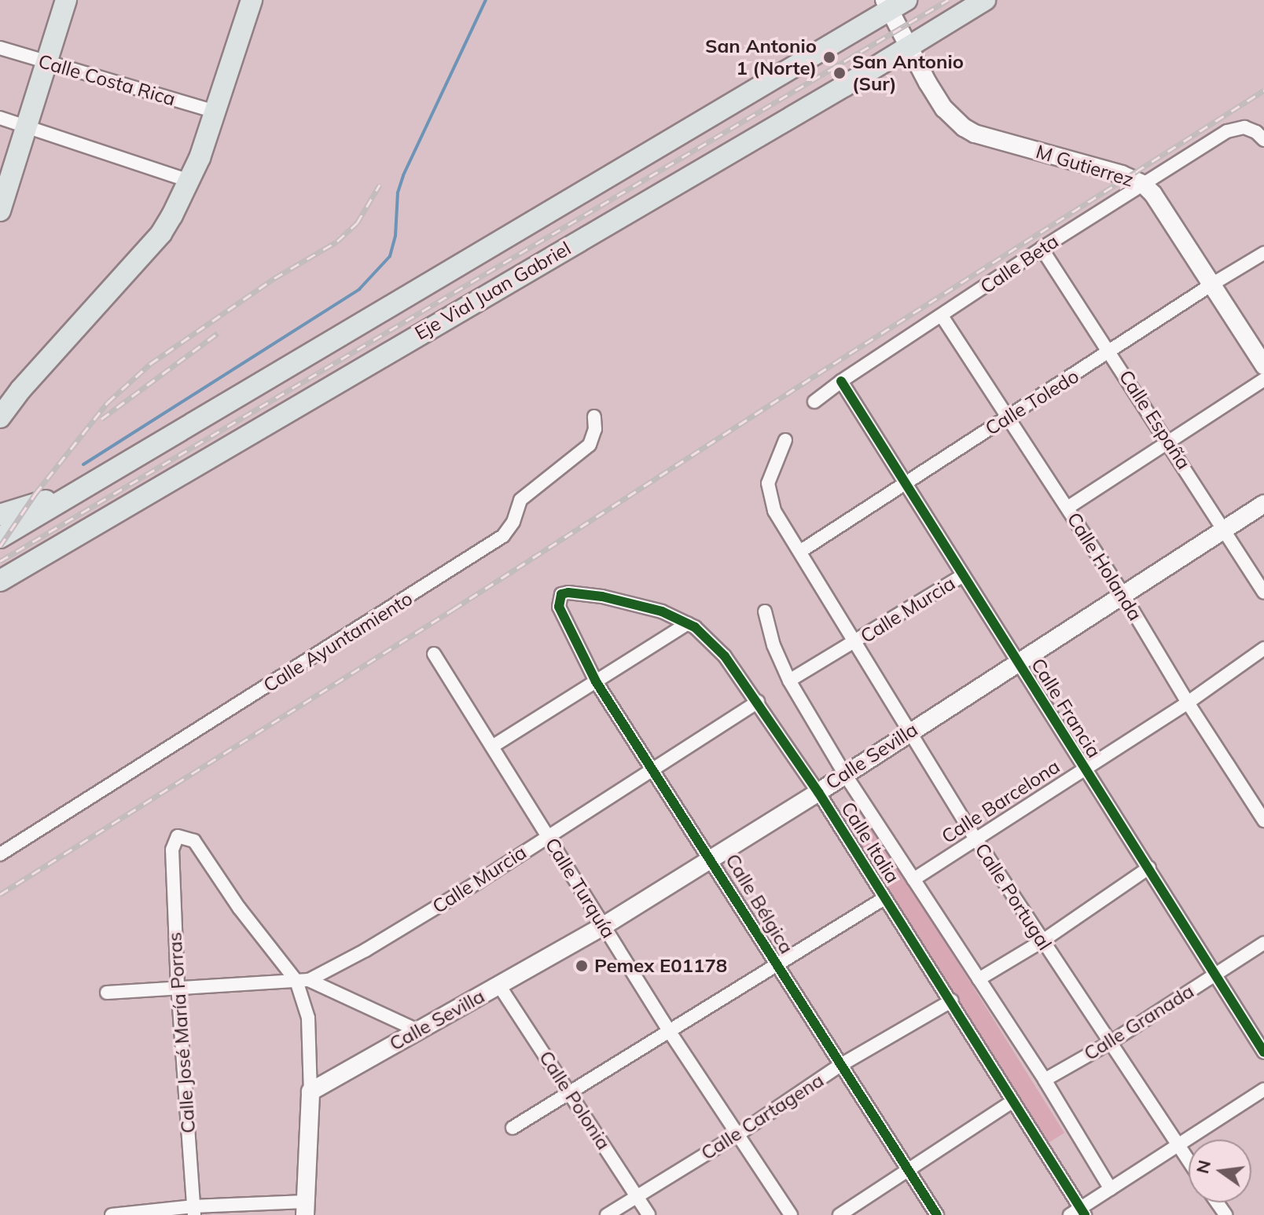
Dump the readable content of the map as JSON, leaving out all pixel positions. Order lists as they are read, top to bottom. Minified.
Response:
{"streets":{"main road":["M Gutierrez","Eje Vial Juan Gabriel","Calle Sevilla"],"street":["Calle Costa Rica","Calle Beta","Calle Toledo","Calle España","Calle Holanda","Calle Murcia","Calle Ayuntamiento","Calle Francia","Calle Barcelona","Calle Italia","Calle Turquía","Calle Portugal","Calle Bélgica","Calle Granada","Calle José María Porras","Calle Polonia","Calle Cartagena"]},"crossings":[["M Gutierrez","Calle Beta"],["M Gutierrez","Eje Vial Juan Gabriel"],["M Gutierrez","Calle Toledo"],["Calle Beta","Calle España"],["Calle Beta","Calle Holanda"],["Calle Beta","Calle Francia"],["Calle Toledo","Calle España"],["Calle Toledo","Calle Holanda"],["Calle Toledo","Calle Francia"],["Calle Toledo","Calle Portugal"],["Calle España","Calle Sevilla"],["Calle Holanda","Calle Sevilla"],["Calle Holanda","Calle Barcelona"],["Calle Murcia","Calle Francia"],["Calle Murcia","Calle Italia"],["Calle Murcia","Calle Turquía"],["Calle Murcia","Calle Portugal"],["Calle Murcia","Calle Bélgica"],["Calle Murcia","Calle José María Porras"],["Calle Francia","Calle Sevilla"],["Calle Francia","Calle Barcelona"],["Calle Francia","Calle Granada"],["Calle Sevilla","Calle Italia"],["Calle Sevilla","Calle Turquía"],["Calle Sevilla","Calle Portugal"],["Calle Sevilla","Calle Bélgica"],["Calle Sevilla","Calle Polonia"],["Calle Barcelona","Calle Italia"],["Calle Barcelona","Calle Portugal"],["Calle Italia","Calle Bélgica"],["Calle Italia","Calle Granada"],["Calle Italia","Calle Cartagena"],["Calle Turquía","Calle Cartagena"],["Calle Portugal","Calle Granada"],["Calle Bélgica","Calle Cartagena"],["Calle Polonia","Calle Cartagena"]],"places":["San Antonio 1 (Norte)","San Antonio (Sur)","Pemex E01178"],"north":"left"}
